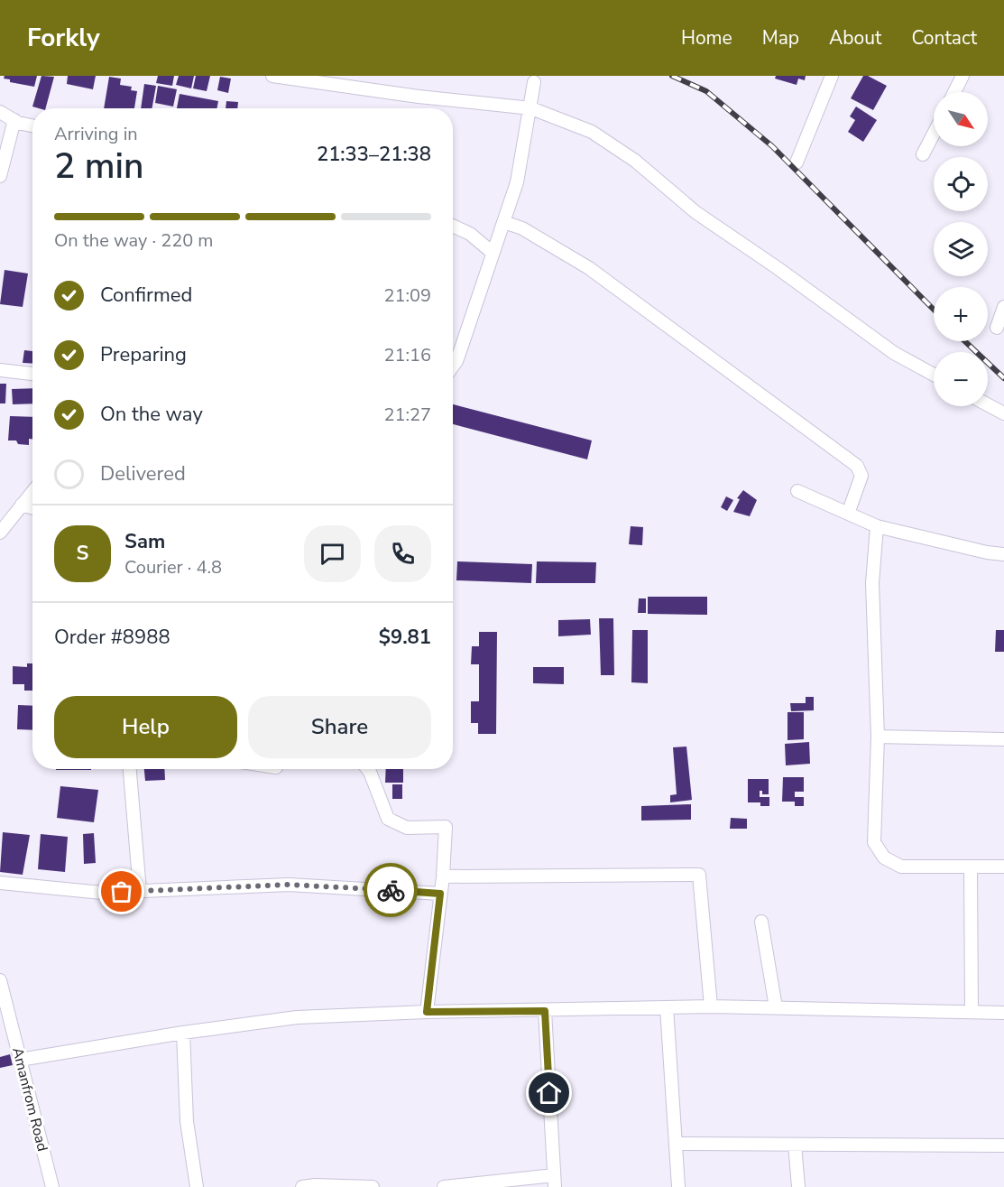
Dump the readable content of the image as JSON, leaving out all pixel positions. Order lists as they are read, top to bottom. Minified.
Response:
{"streets":{"street":["Amanfrom Road"]},"north":"bottom right","page":{"header":"Forkly","nav":["Home","Map","About","Contact"],"map_buttons":["+","−"],"heading":["2 min","Arriving in","21:33–21:38"],"panel":["Sam","Courier · 4.8","Order #8988","$9.81"],"bar":"On the way · 220 m","list":[["Confirmed","21:09"],["Preparing","21:16"],["On the way","21:27"],"Delivered"],"round":"S","buttons":["Help","Share"]}}
